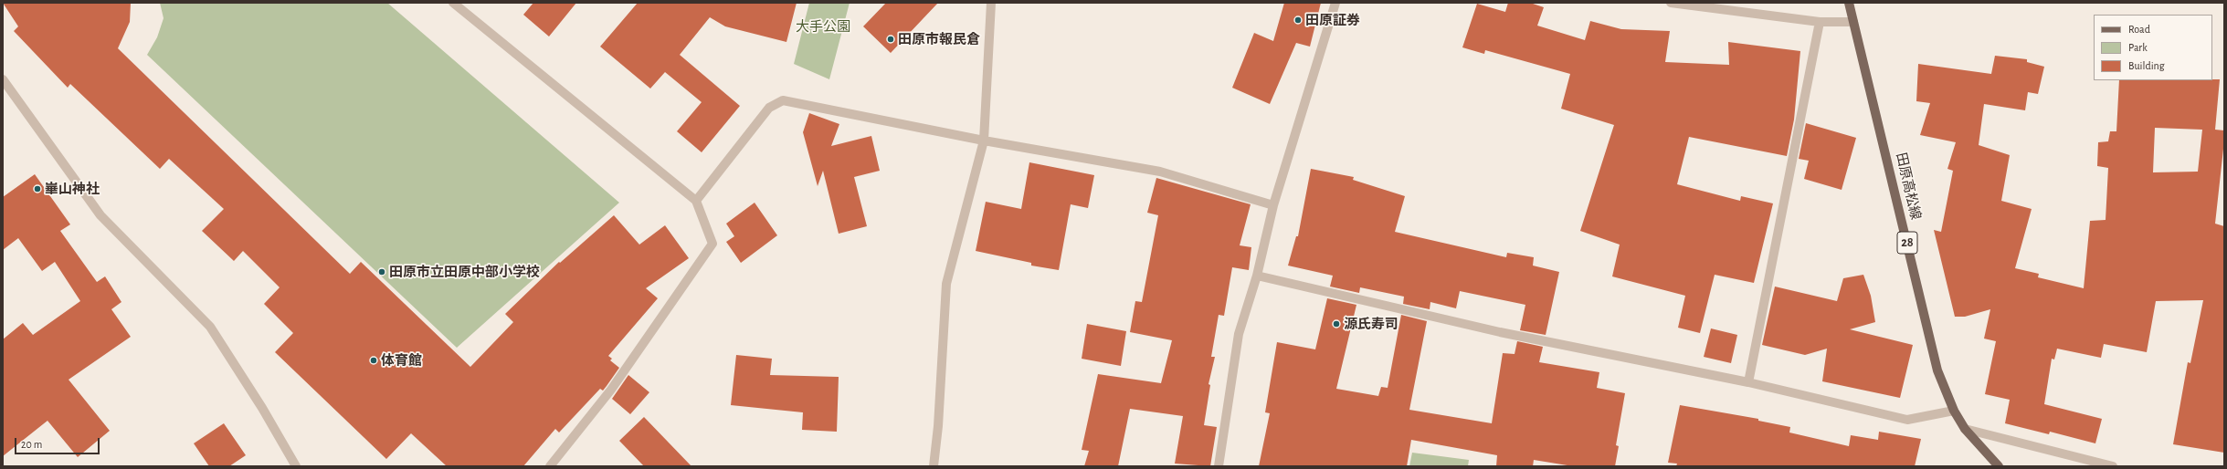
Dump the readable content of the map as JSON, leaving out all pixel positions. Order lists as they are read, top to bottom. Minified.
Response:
{"streets":{"main road":["田原高松線","28"]},"parks":["大手公園"],"places":["田原証券","田原市報民倉","崋山神社","田原市立田原中部小学校","源氏寿司","体育館"],"legend":["Road","Park","Building"],"scale_bar":"20 m"}
